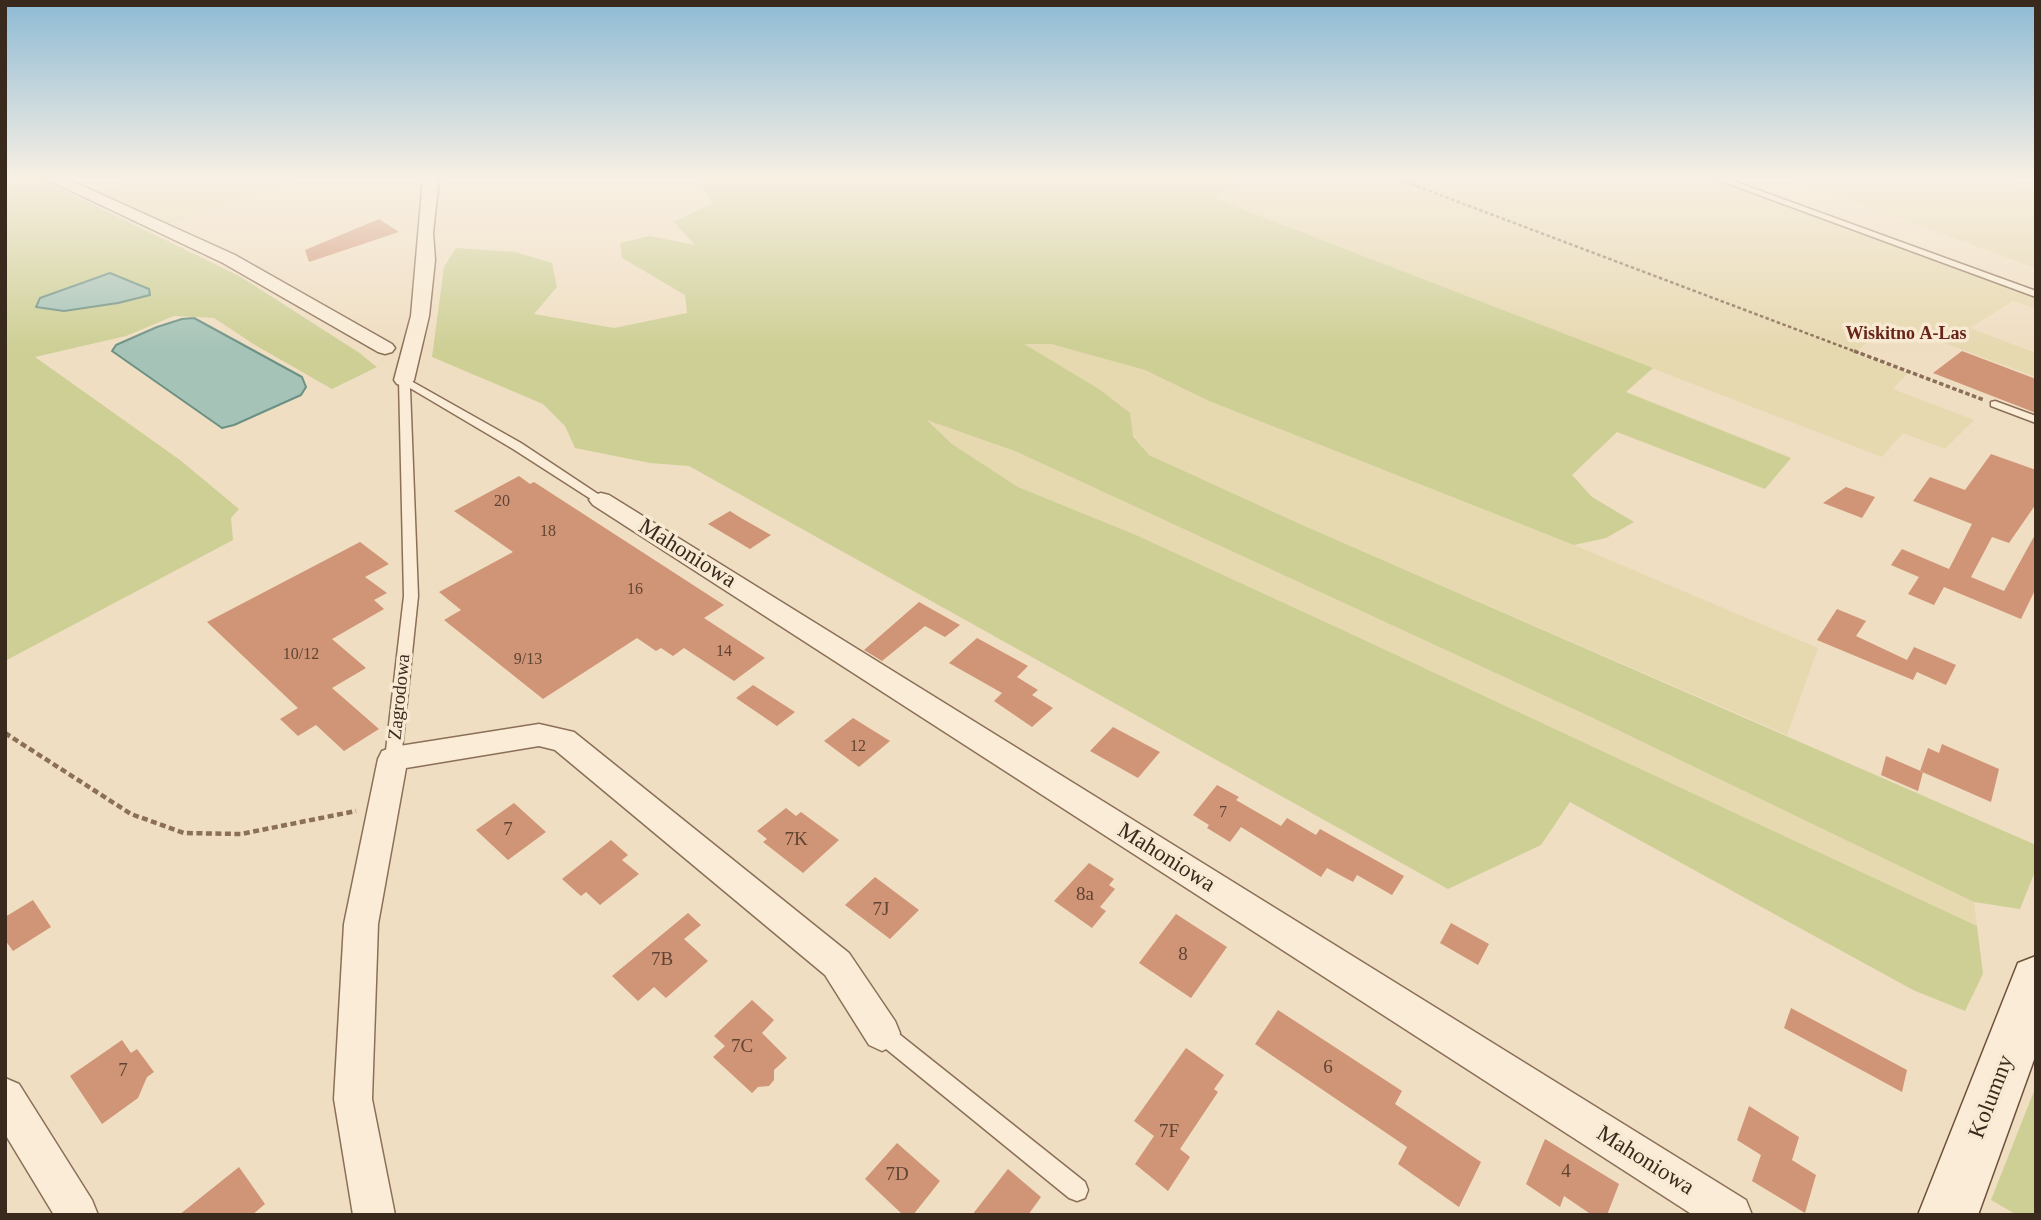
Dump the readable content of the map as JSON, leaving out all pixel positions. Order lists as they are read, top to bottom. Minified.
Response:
{"streets":{"street":["Mahoniowa","Zagrodowa","Kolumny"]},"districts":["Wiskitno A-Las"],"house_numbers":["20","18","16","14","10/12","9/13","12","7","7","7K","8a","7J","8","7B","7C","6","7","7F","4","7D"]}
